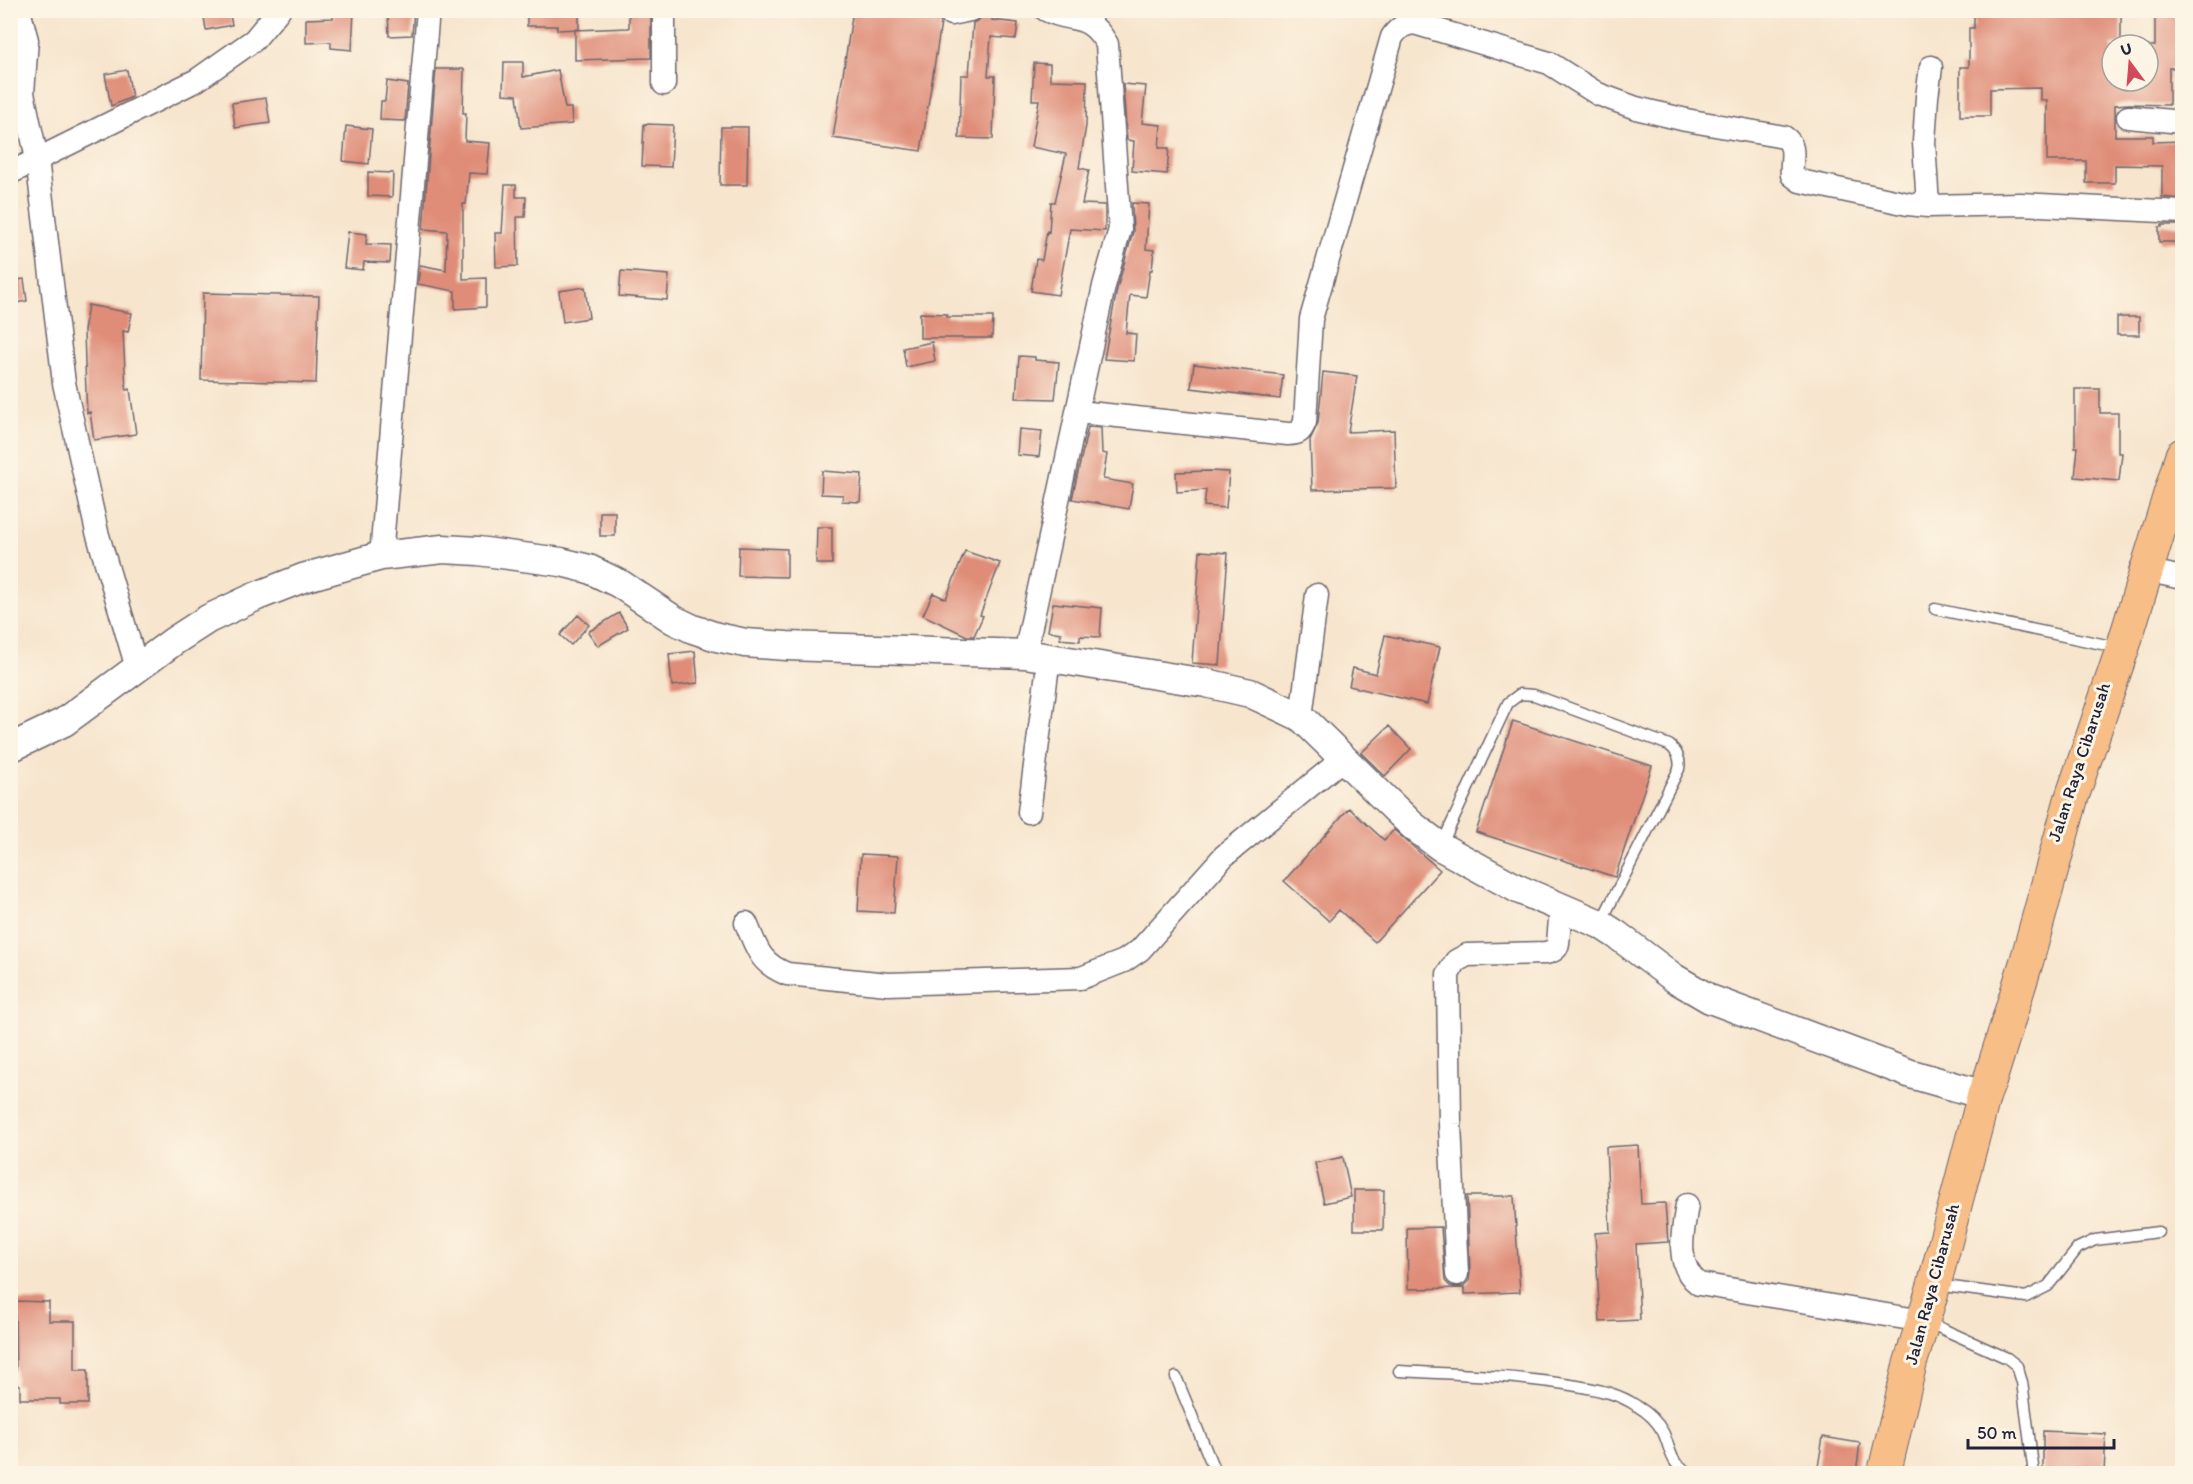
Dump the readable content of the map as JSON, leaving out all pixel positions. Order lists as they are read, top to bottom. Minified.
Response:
{"streets":{"main road":["Jalan Raya Cibarusah"]},"scale_bar":"50 m","north":"top"}
